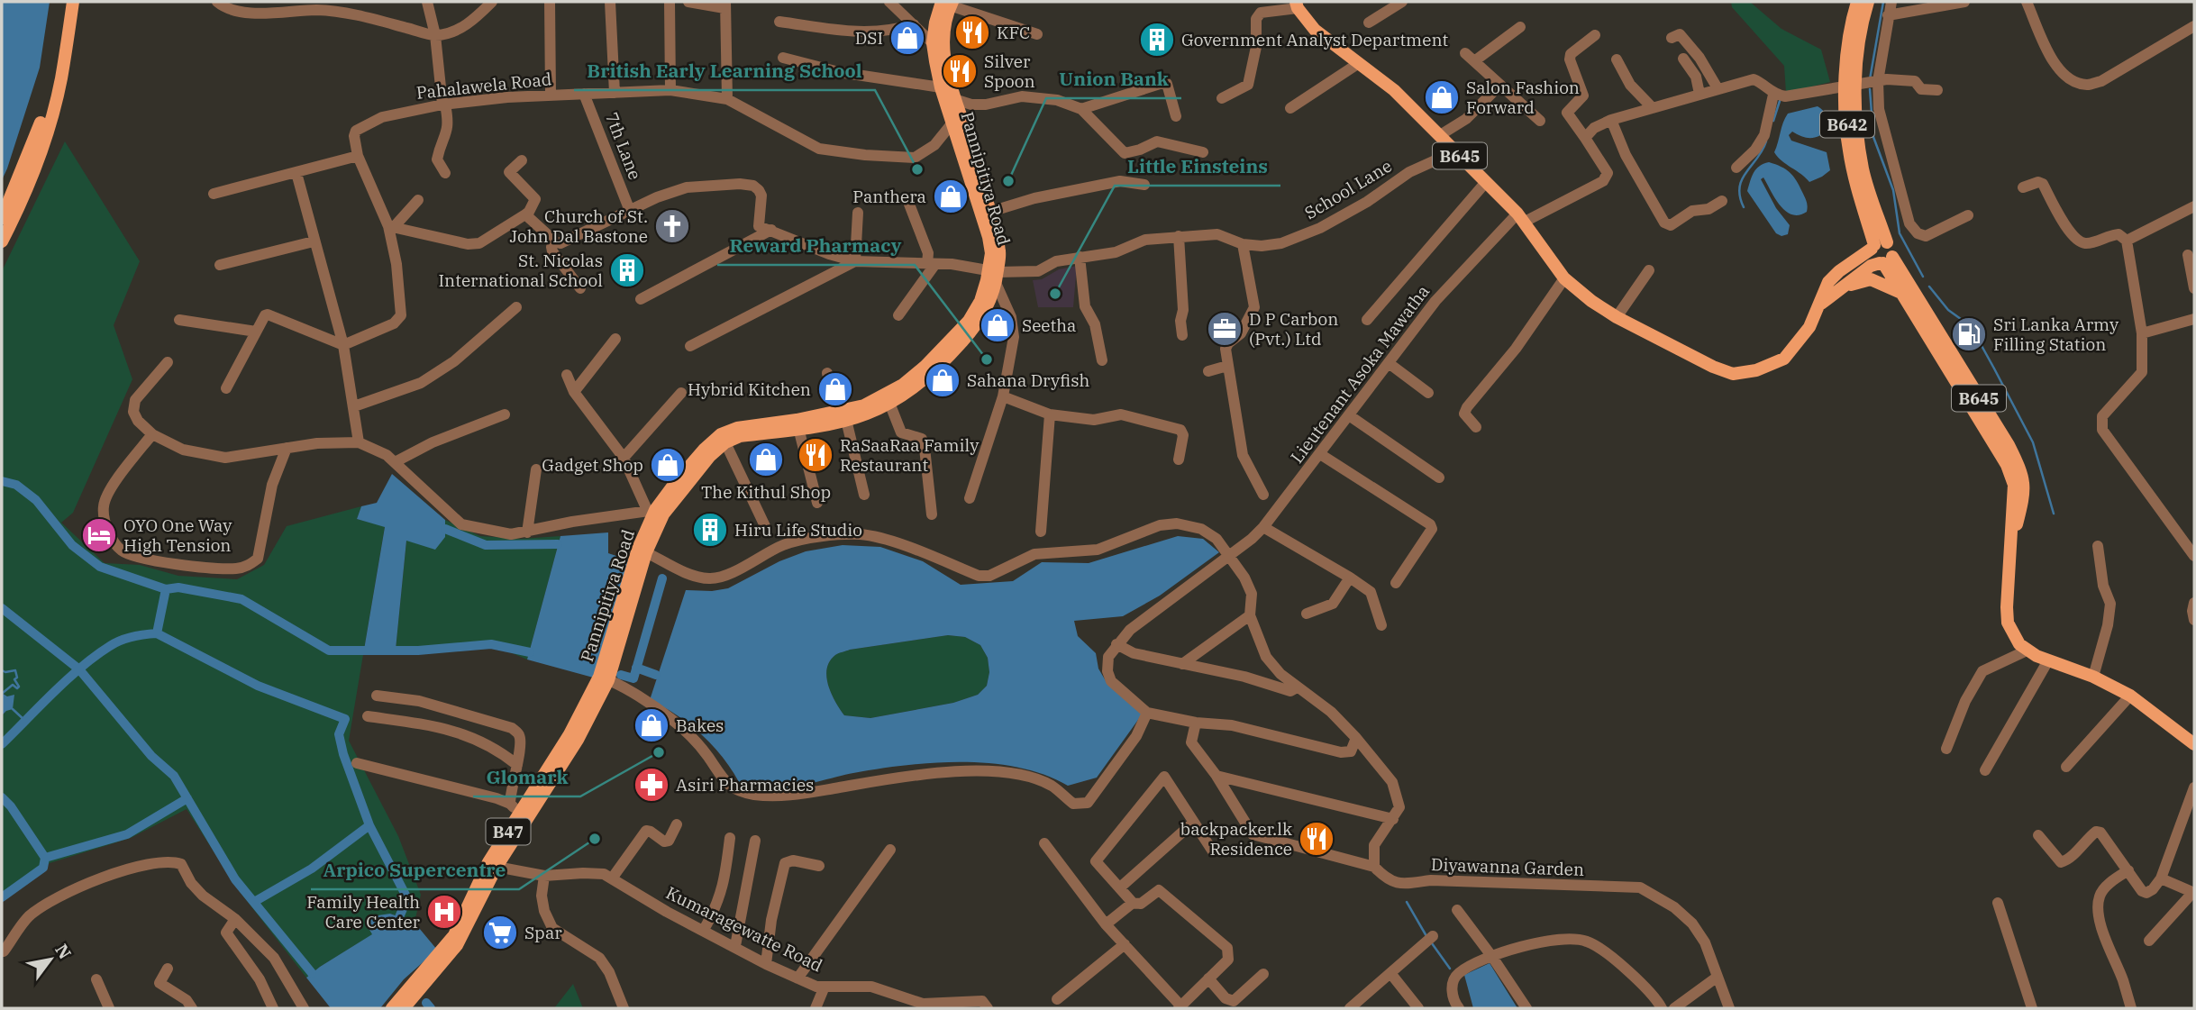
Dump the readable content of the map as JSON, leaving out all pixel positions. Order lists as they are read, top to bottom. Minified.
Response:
{"streets":{"main road":["B642","B645","Pannipitiya Road","B47"],"street":["Pahalawela Road","7th Lane","School Lane","Lieutenant Asoka Mawatha","Diyawanna Garden","Kumaragewatte Road"]},"crossings":[["Pahalawela Road","7th Lane"],["Pahalawela Road","Pannipitiya Road"],["B642","B645"],["B645","School Lane"],["B645","Lieutenant Asoka Mawatha"],["Pannipitiya Road","School Lane"],["Pannipitiya Road","Kumaragewatte Road"]],"places":{"restaurant":["KFC","Silver Spoon","RaSaaRaa Family Restaurant","backpacker.lk Residence"],"shop":["DSI","Salon Fashion Forward","Panthera","Seetha","Sahana Dryfish","Hybrid Kitchen","The Kithul Shop","Gadget Shop","Bakes"],"building":["Government Analyst Department","St. Nicolas International School","Hiru Life Studio"],"other":["British Early Learning School","Union Bank","Little Einsteins","Reward Pharmacy","Glomark","Arpico Supercentre"],"church":["Church of St. John Dal Bastone"],"office":["D P Carbon (Pvt.) Ltd"],"fuel station":["Sri Lanka Army Filling Station"],"hotel":["OYO One Way High Tension"],"pharmacy":["Asiri Pharmacies"],"hospital":["Family Health Care Center"],"supermarket":["Spar"]},"north":"top right"}
